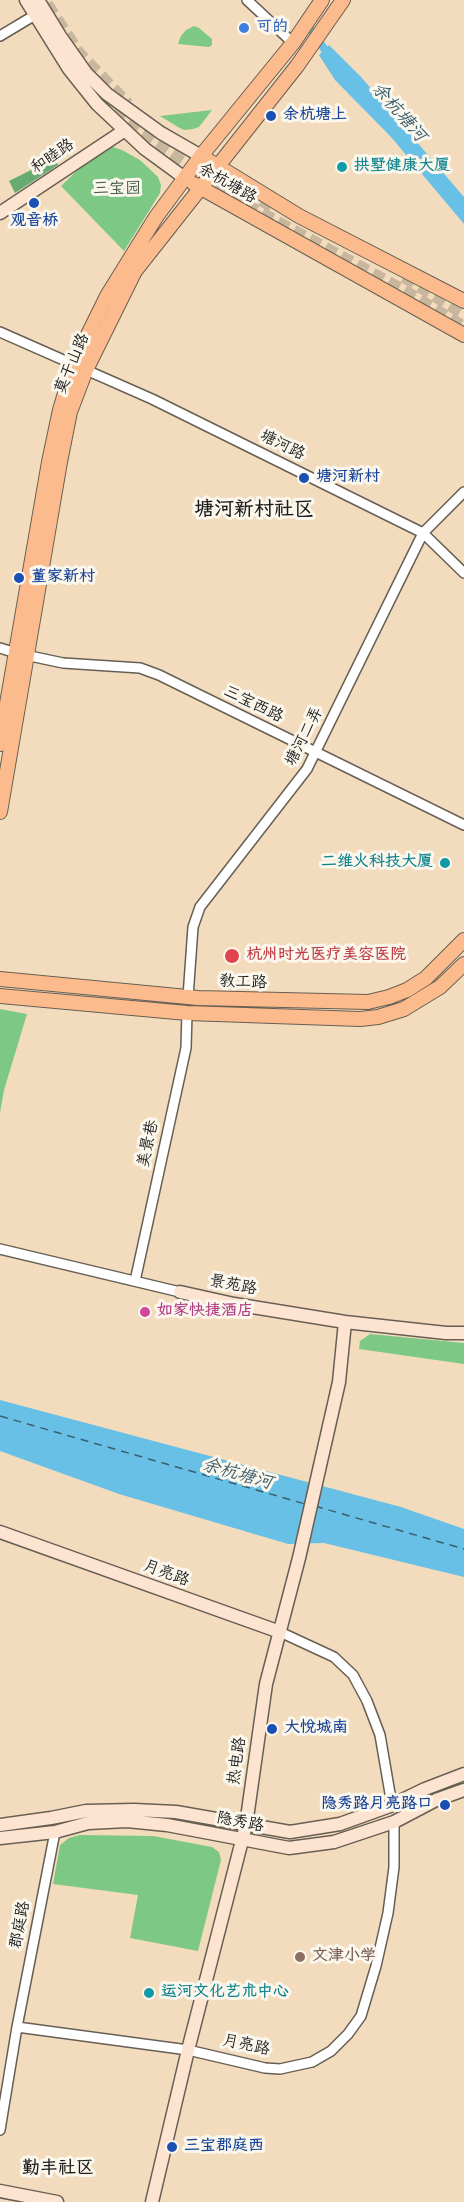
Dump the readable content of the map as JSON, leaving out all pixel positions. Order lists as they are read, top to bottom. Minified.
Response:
{"streets":{"main road":["余杭塘路","莫干山路","教工路"],"street":["和睦路","塘河路","三宝西路","塘河二弄","美景巷","景苑路","月亮路","热电路","隐秀路","郡庭路"]},"crossings":[["和睦路","余杭塘路"],["余杭塘路","莫干山路"],["莫干山路","塘河路"],["莫干山路","三宝西路"],["塘河路","塘河二弄"],["三宝西路","塘河二弄"],["塘河二弄","教工路"],["教工路","美景巷"],["美景巷","景苑路"],["景苑路","热电路"],["月亮路","热电路"],["月亮路","隐秀路"],["月亮路","郡庭路"],["热电路","隐秀路"],["隐秀路","郡庭路"]],"districts":["塘河新村社区","勤丰社区"],"water":["余杭塘河"],"parks":["三宝园"],"places":["可的","余杭塘上","拱墅健康大厦","观音桥","塘河新村","董家新村","二维火科技大厦","杭州时光医疗美容医院","如家快捷酒店","大悦城南","隐秀路月亮路口","文津小学","运河文化艺术中心","三宝郡庭西"]}
